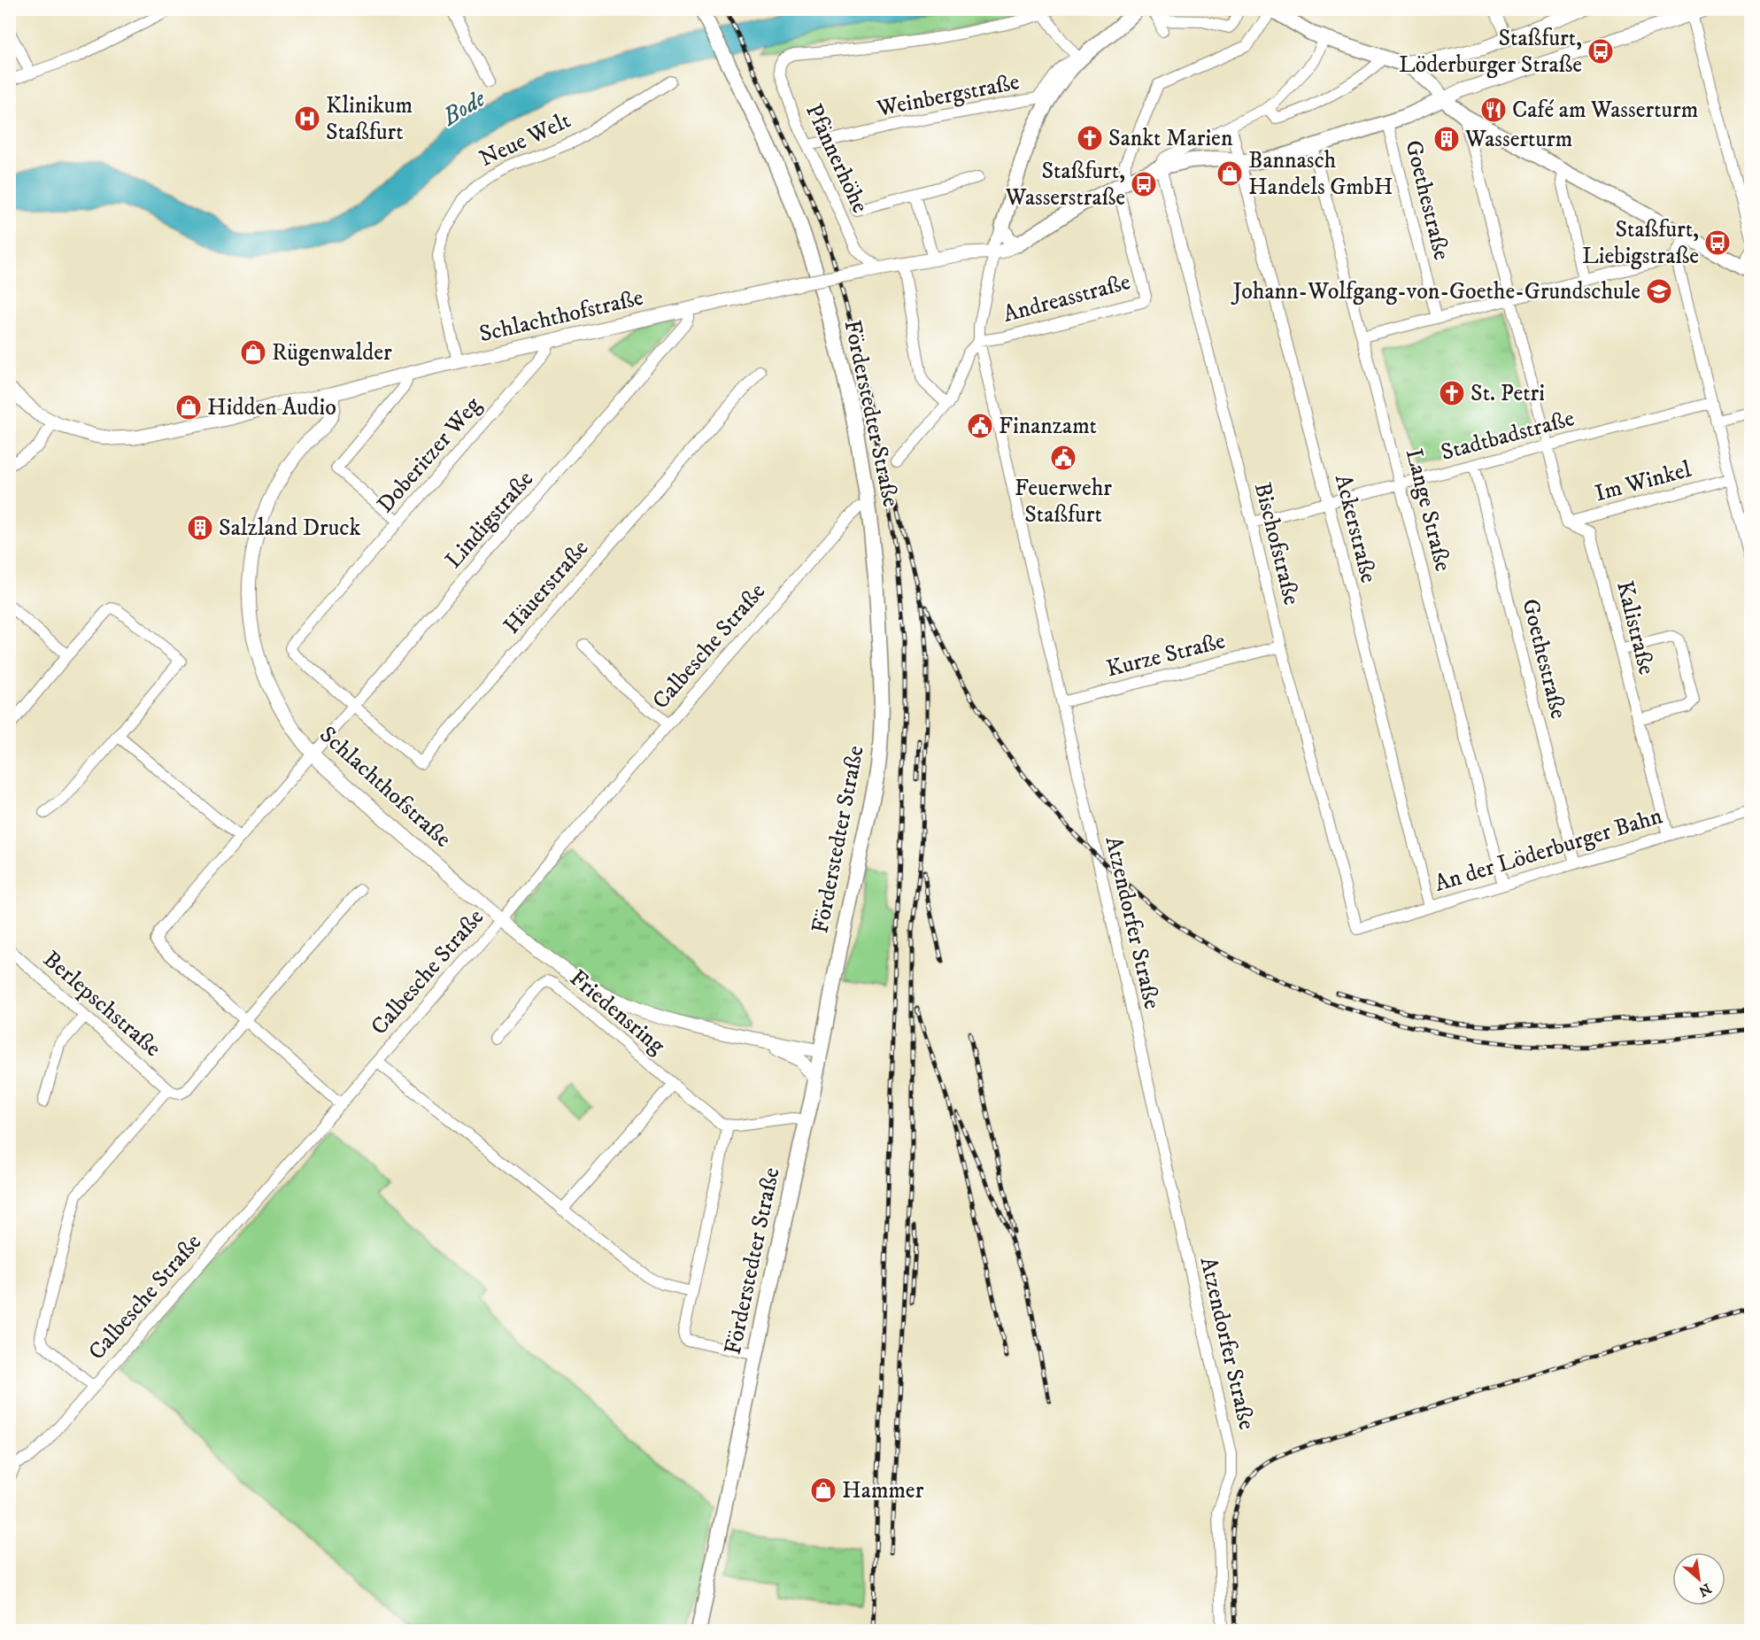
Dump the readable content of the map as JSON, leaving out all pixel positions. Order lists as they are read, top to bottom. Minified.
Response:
{"streets":{"main road":["Förderstedter Straße"],"street":["Weinbergstraße","Neue Welt","Pfännerhöhe","Goethestraße","Andreasstraße","Schlachthofstraße","Stadtbadstraße","Doberitzer Weg","Im Winkel","Lange Straße","Lindigstraße","Ackerstraße","Bischofstraße","Häuerstraße","Kalistraße","Calbesche Straße","Kurze Straße","An der Löderburger Bahn","Atzendorfer Straße","Berlepschstraße","Friedensring"]},"crossings":[["Weinbergstraße","Pfännerhöhe"],["Neue Welt","Schlachthofstraße"],["Pfännerhöhe","Schlachthofstraße"],["Goethestraße","Stadtbadstraße"],["Goethestraße","An der Löderburger Bahn"],["Andreasstraße","Atzendorfer Straße"],["Schlachthofstraße","Förderstedter Straße"],["Schlachthofstraße","Doberitzer Weg"],["Schlachthofstraße","Lindigstraße"],["Schlachthofstraße","Calbesche Straße"],["Förderstedter Straße","Calbesche Straße"],["Stadtbadstraße","Lange Straße"],["Stadtbadstraße","Ackerstraße"],["Stadtbadstraße","Bischofstraße"],["Doberitzer Weg","Lindigstraße"],["Doberitzer Weg","Häuerstraße"],["Im Winkel","Kalistraße"],["Lange Straße","An der Löderburger Bahn"],["Lindigstraße","Häuerstraße"],["Lindigstraße","Berlepschstraße"],["Ackerstraße","An der Löderburger Bahn"],["Bischofstraße","Kurze Straße"],["Bischofstraße","An der Löderburger Bahn"],["Kalistraße","An der Löderburger Bahn"],["Calbesche Straße","Berlepschstraße"],["Kurze Straße","Atzendorfer Straße"]],"water":["Bode"],"places":{"bus stop":["Staßfurt, Löderburger Straße","Staßfurt, Wasserstraße","Staßfurt, Liebigstraße"],"restaurant":["Café am Wasserturm"],"hospital":["Klinikum Staßfurt"],"church":["Sankt Marien","St. Petri"],"building":["Wasserturm","Salzland Druck"],"shop":["Bannasch Handels GmbH","Rügenwalder","Hidden Audio","Hammer"],"school or university":["Johann-Wolfgang-von-Goethe-Grundschule"],"public building":["Finanzamt","Feuerwehr Staßfurt"]},"north":"bottom right"}
